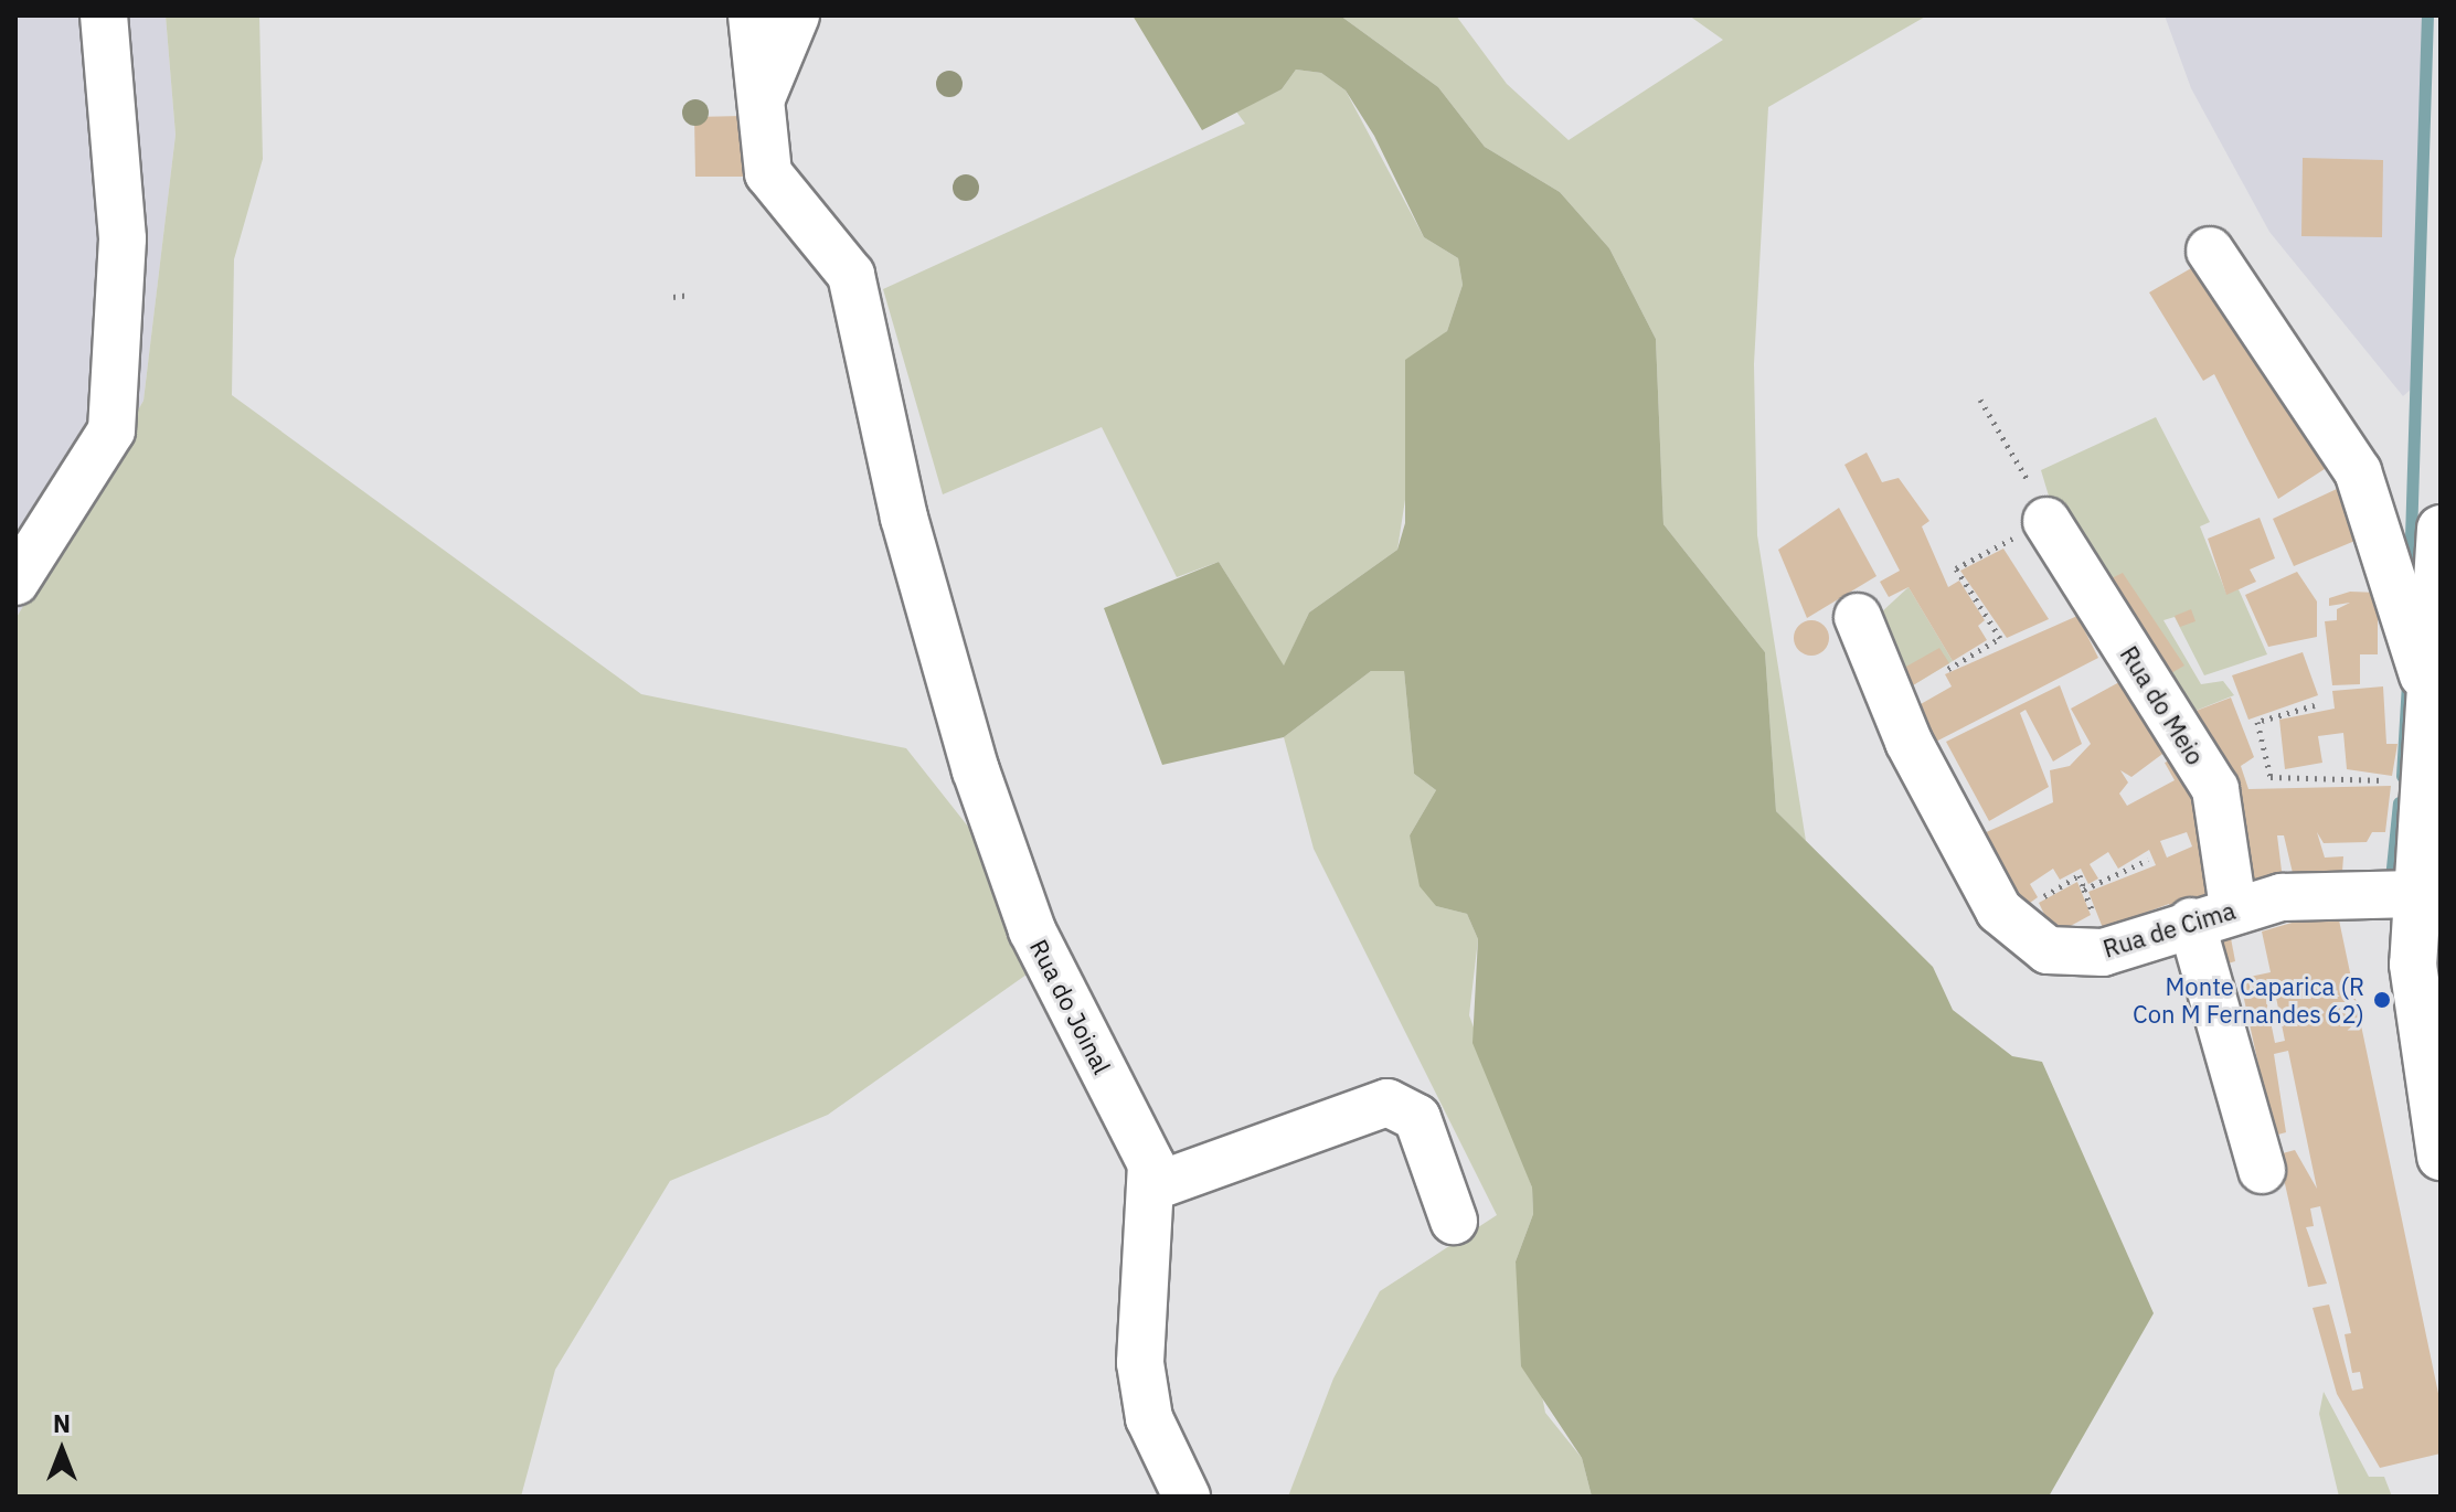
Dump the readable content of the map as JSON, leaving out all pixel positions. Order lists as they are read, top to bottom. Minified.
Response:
{"streets":{"street":["Rua do Meio","Rua de Cima","Rua do Joinal"]},"crossings":[["Rua do Meio","Rua de Cima"]],"places":["Monte Caparica (R Con M Fernandes 62)"],"north":"top"}
